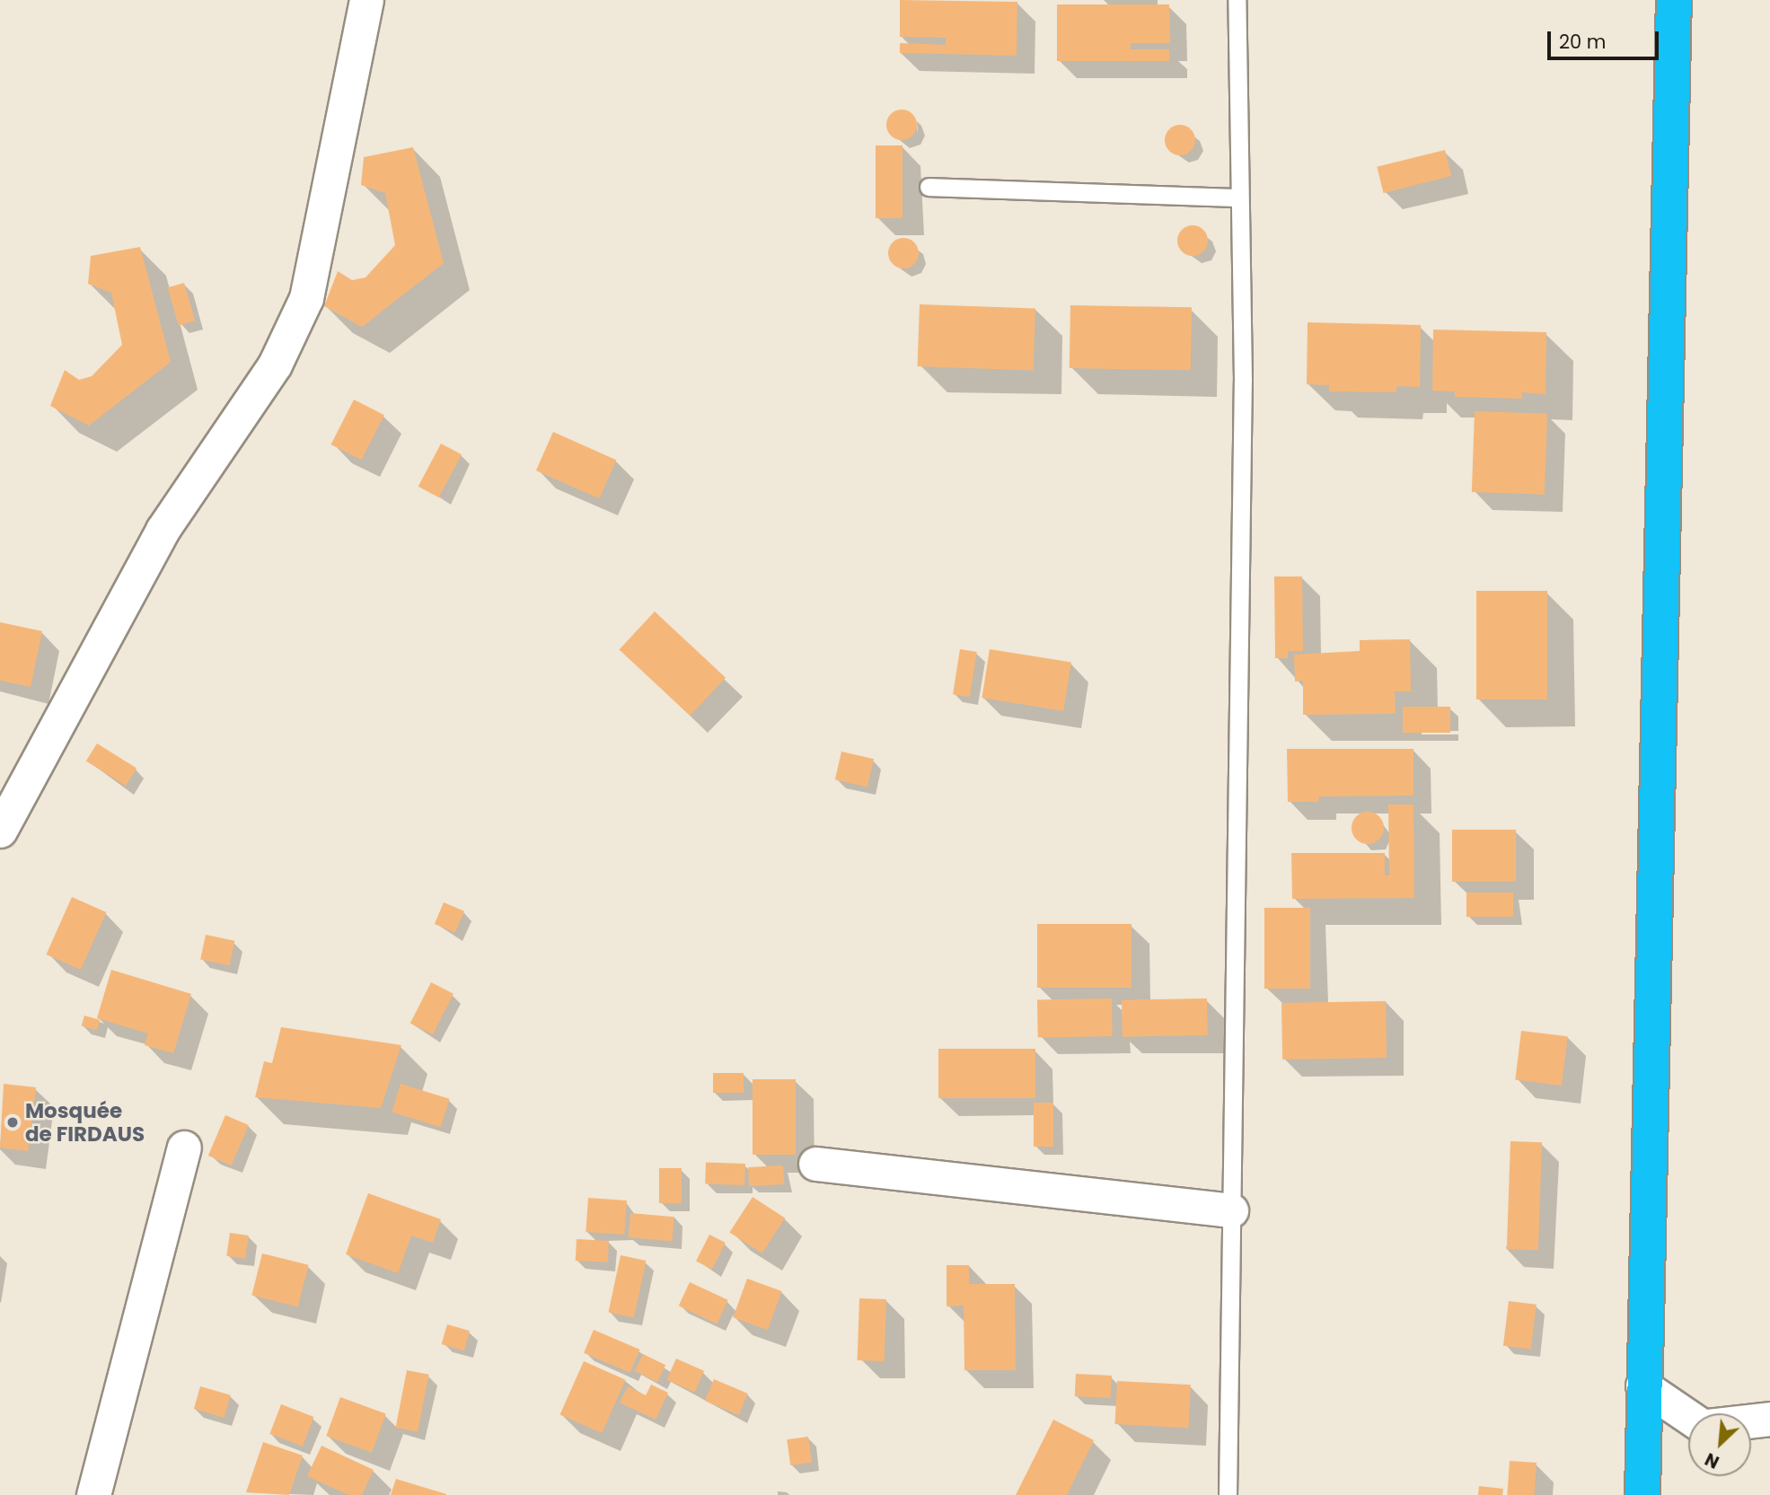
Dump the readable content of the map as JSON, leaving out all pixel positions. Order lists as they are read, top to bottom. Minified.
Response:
{"places":["Mosquée de FIRDAUS"],"scale_bar":"20 m","north":"bottom left"}
